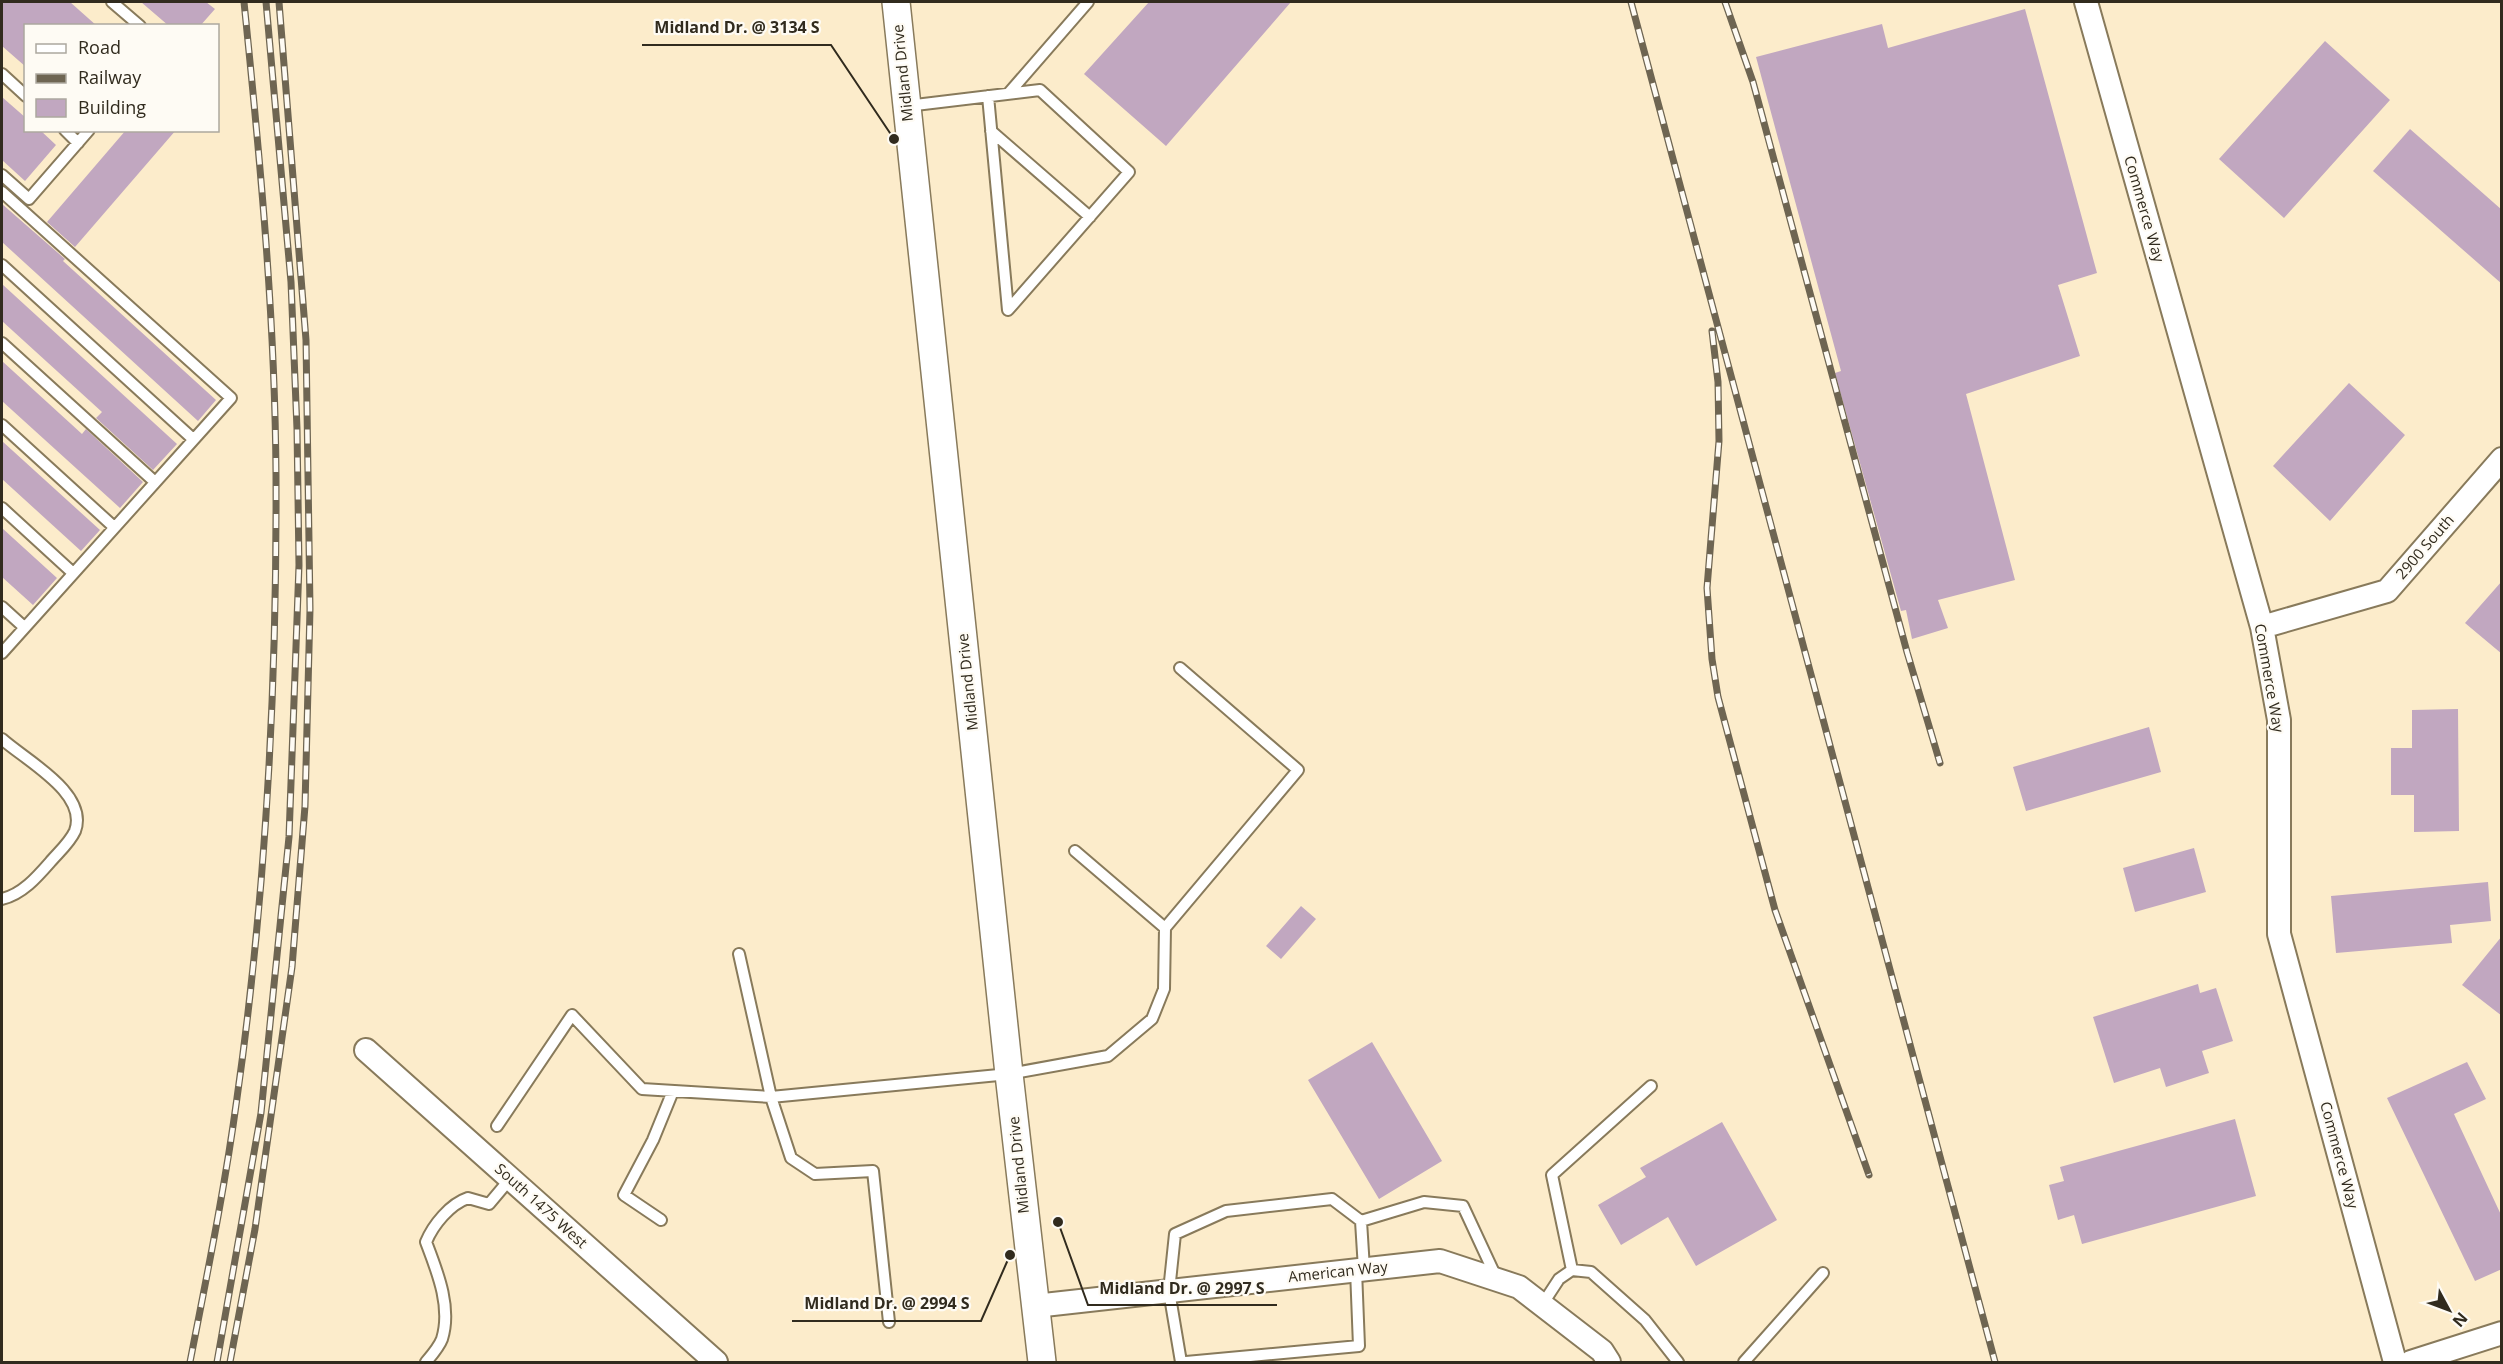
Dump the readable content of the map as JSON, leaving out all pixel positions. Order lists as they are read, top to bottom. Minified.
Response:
{"streets":{"street":["Midland Drive","Commerce Way","2900 South","South 1475 West","American Way"]},"crossings":[["Midland Drive","American Way"],["Commerce Way","2900 South"]],"places":["Midland Dr. @ 3134 S","Midland Dr. @ 2997 S","Midland Dr. @ 2994 S"],"legend":["Road","Railway","Building"],"north":"bottom right"}
